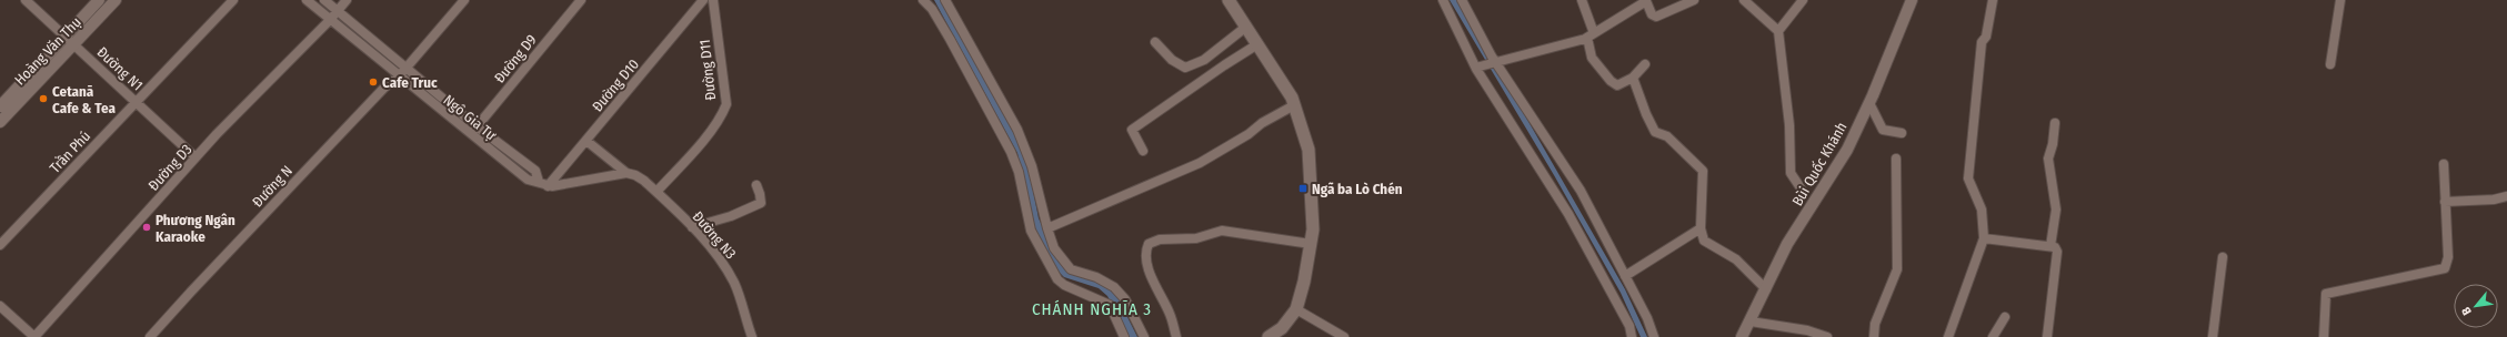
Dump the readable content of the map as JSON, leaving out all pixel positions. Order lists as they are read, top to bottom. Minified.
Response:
{"streets":{"street":["Hoàng Văn Thụ","Đường D9","Đường N1","Đường D11","Đường D10","Ngô Gia Tự","Trần Phú","Bùi Quốc Khánh","Đường D3","Đường N","Đường N3"]},"crossings":[["Hoàng Văn Thụ","Đường N1"],["Đường D9","Ngô Gia Tự"],["Đường N1","Trần Phú"],["Đường N1","Đường D3"],["Đường D11","Đường N3"],["Đường D10","Ngô Gia Tự"],["Đường D10","Đường N3"],["Ngô Gia Tự","Đường D3"],["Ngô Gia Tự","Đường N"]],"districts":["CHÁNH NGHĨA 3"],"places":{"other":["Cafe Truc","Cetanā Cafe & Tea","Phương Ngân Karaoke"],"transit":["Ngã ba Lò Chén"]},"north":"bottom left"}
